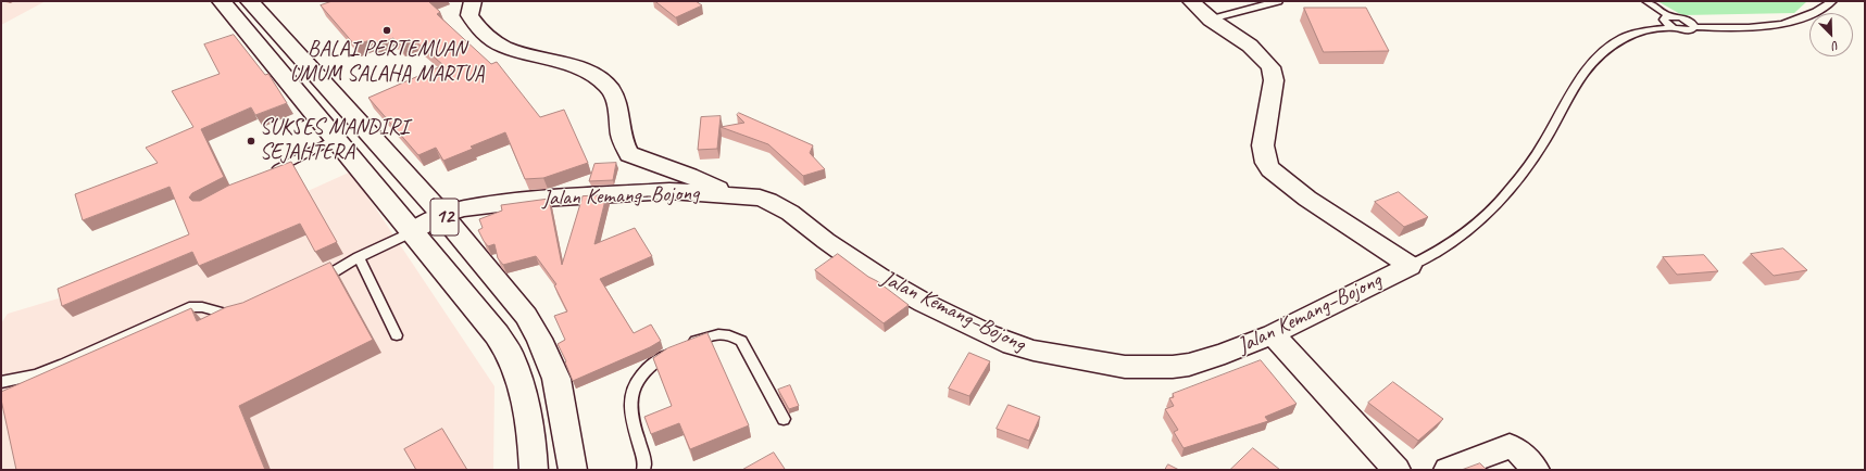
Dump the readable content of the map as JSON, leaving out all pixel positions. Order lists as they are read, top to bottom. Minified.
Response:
{"streets":{"highway":["12"],"street":["Jalan Kemang–Bojong"]},"crossings":[["Jalan Kemang–Bojong","12"]],"places":["BALAI PERTEMUAN UMUM SALAHA MARTUA","SUKSES MANDIRI SEJAHTERA"],"north":"bottom right"}
